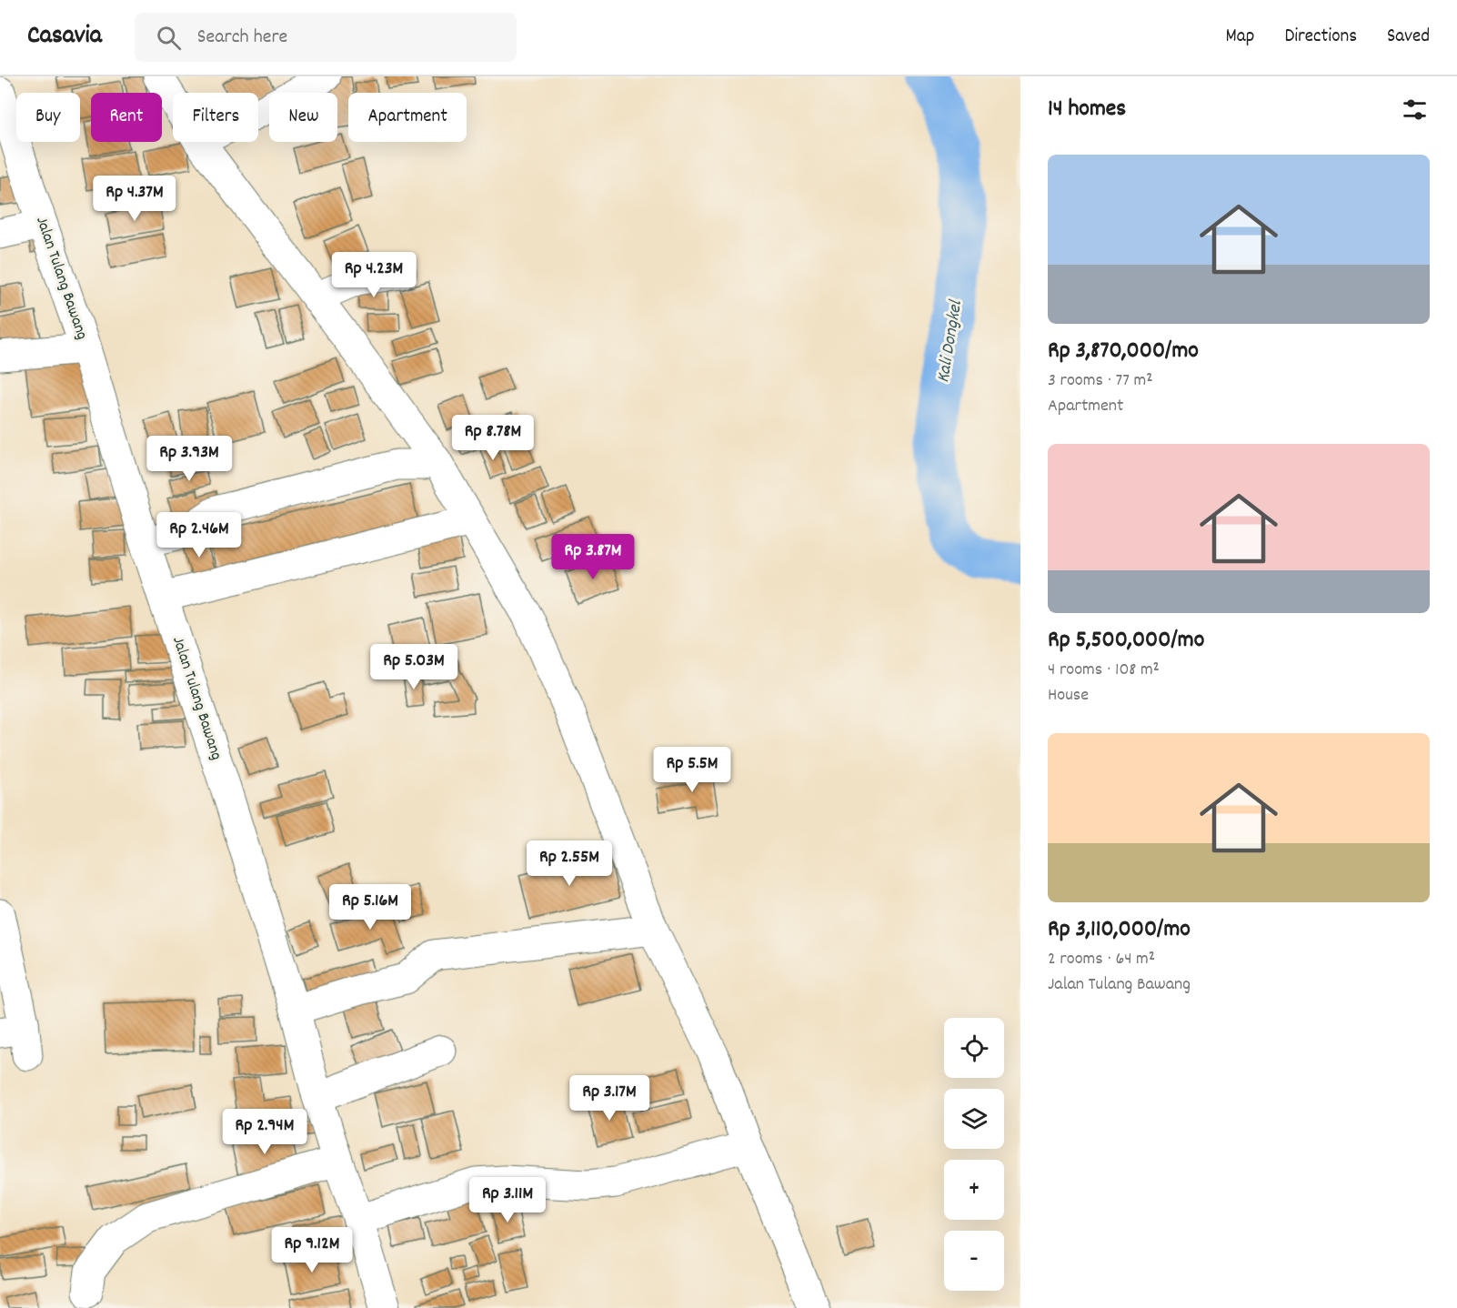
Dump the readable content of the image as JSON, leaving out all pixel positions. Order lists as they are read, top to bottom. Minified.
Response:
{"streets":{"street":["Jalan Tulang Bawang"]},"water":["Kali Dongkel"],"page":{"header":"Casavia","search":"Search here","nav":["Map","Directions","Saved"],"heading":"14 homes","chip":["Buy","Rent","Filters","New","Apartment"],"list":[{"name":"Rp 3,870,000/mo","note":"3 rooms · 77 m² · Apartment"},{"name":"Rp 5,500,000/mo","note":"4 rooms · 108 m² · House"},{"name":"Rp 3,110,000/mo","note":"2 rooms · 64 m² · Jalan Tulang Bawang"}],"price":["Rp 4.37M","Rp 4.23M","Rp 8.78M","Rp 3.93M","Rp 2.46M","Rp 3.87M","Rp 5.03M","Rp 5.5M","Rp 2.55M","Rp 5.16M","Rp 3.17M","Rp 2.94M","Rp 3.11M","Rp 9.12M"],"map_buttons":["+","−"]}}
